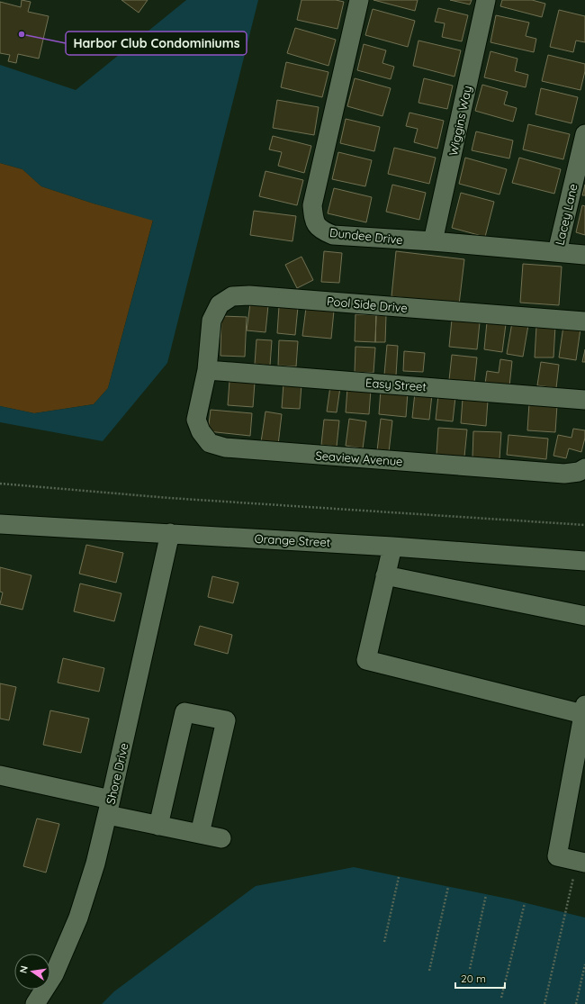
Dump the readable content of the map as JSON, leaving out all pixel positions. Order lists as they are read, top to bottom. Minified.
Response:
{"streets":{"street":["Wiggins Way","Lacey Lane","Dundee Drive","Pool Side Drive","Easy Street","Seaview Avenue","Orange Street","Shore Drive"]},"crossings":[["Wiggins Way","Dundee Drive"],["Lacey Lane","Dundee Drive"],["Pool Side Drive","Easy Street"],["Pool Side Drive","Seaview Avenue"],["Easy Street","Seaview Avenue"],["Orange Street","Shore Drive"]],"places":["Harbor Club Condominiums"],"scale_bar":"20 m","north":"left"}
